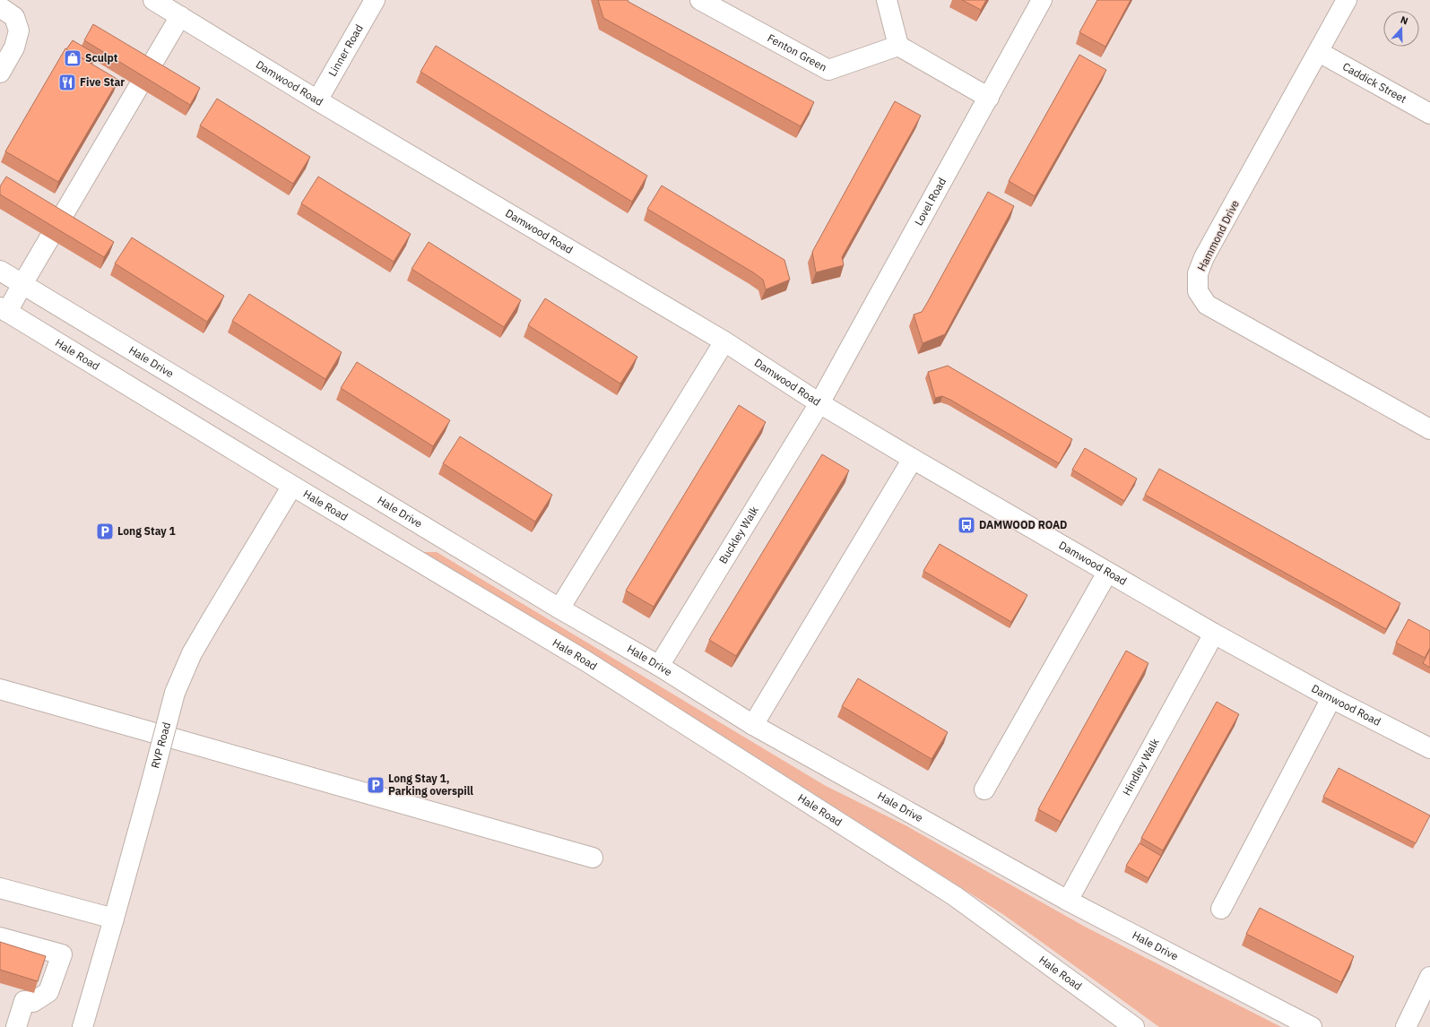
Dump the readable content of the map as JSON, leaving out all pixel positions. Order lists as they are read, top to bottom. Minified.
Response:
{"streets":{"street":["Linner Road","Fenton Green","Caddick Street","Damwood Road","Lovel Road","Hammond Drive","Hale Road","Hale Drive","Buckley Walk","RVP Road","Hindley Walk"]},"crossings":[["Linner Road","Damwood Road"],["Caddick Street","Hammond Drive"],["Damwood Road","Lovel Road"],["Damwood Road","Buckley Walk"],["Damwood Road","Hindley Walk"],["Lovel Road","Buckley Walk"],["Hale Road","RVP Road"],["Hale Drive","Buckley Walk"],["Hale Drive","Hindley Walk"]],"places":{"shop":["Sculpt"],"restaurant":["Five Star"],"bus stop":["DAMWOOD ROAD"],"parking":["Long Stay 1","Long Stay 1, Parking overspill"]},"north":"top"}
